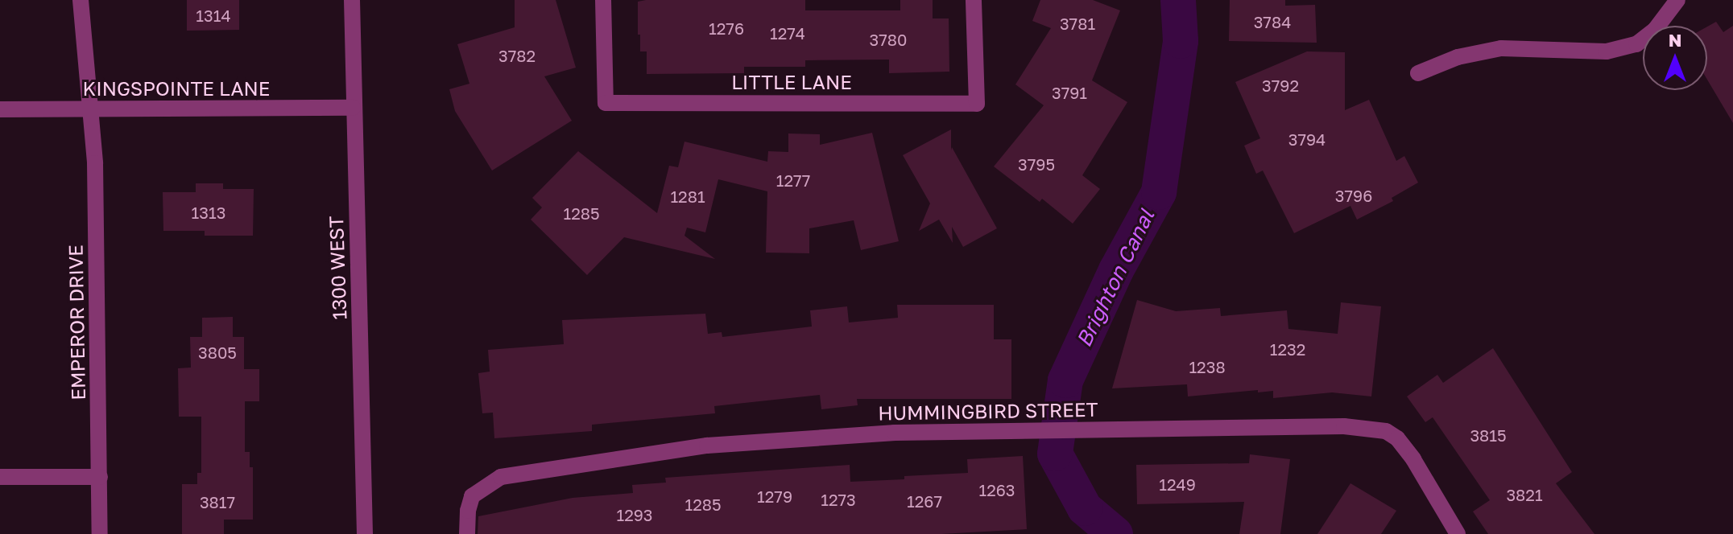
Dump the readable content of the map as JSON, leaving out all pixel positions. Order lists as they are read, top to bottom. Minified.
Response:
{"streets":{"street":["LITTLE LANE","KINGSPOINTE LANE","1300 WEST","EMPEROR DRIVE","HUMMINGBIRD STREET"]},"crossings":[["KINGSPOINTE LANE","1300 WEST"],["KINGSPOINTE LANE","EMPEROR DRIVE"]],"water":["Brighton Canal"],"house_numbers":["1314","3784","3781","1276","1274","3780","3782","3792","3791","3794","3795","1277","3796","1281","1313","1285","1232","3805","1238","3815","1249","1263","3821","1279","1273","1267","3817","1285","1293"],"north":"top"}
